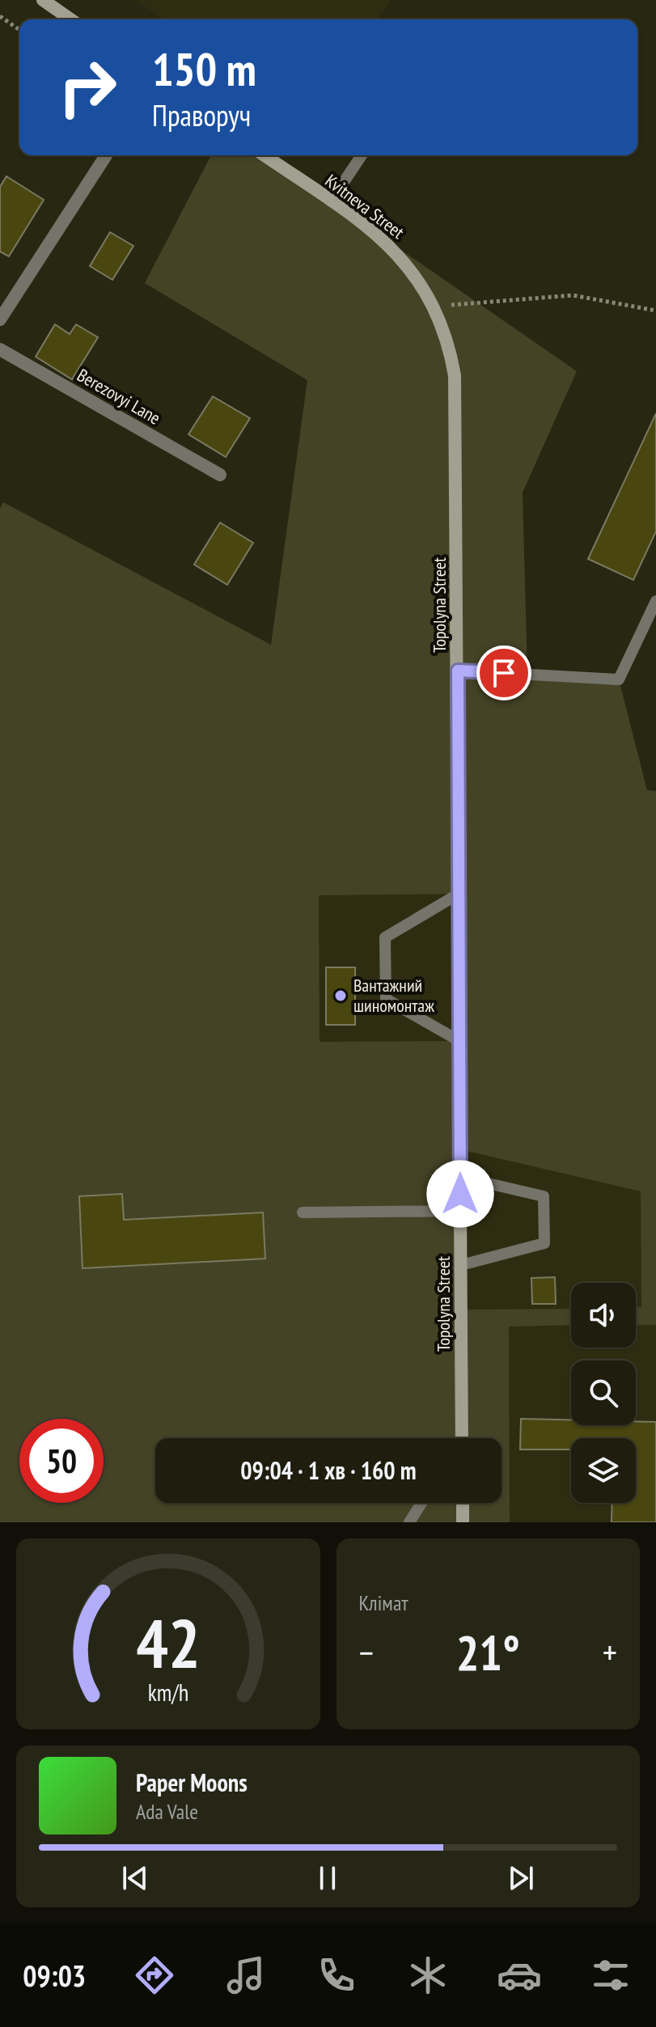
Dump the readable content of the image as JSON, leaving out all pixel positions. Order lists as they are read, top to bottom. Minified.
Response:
{"streets":{"main road":["Kvitneva Street","Topolyna Street"],"street":["Berezovyi Lane"]},"crossings":[["Kvitneva Street","Topolyna Street"]],"places":["Вантажний шиномонтаж"],"page":{"turn":["150 m","Праворуч"],"limit":"50","trip":"09:04 · 1 хв · 160 m","tile":"Клімат","heat":["−","21°","+"],"song":["Paper Moons","Ada Vale"],"tabs":"09:03","gauge":["42","km/h"]}}
